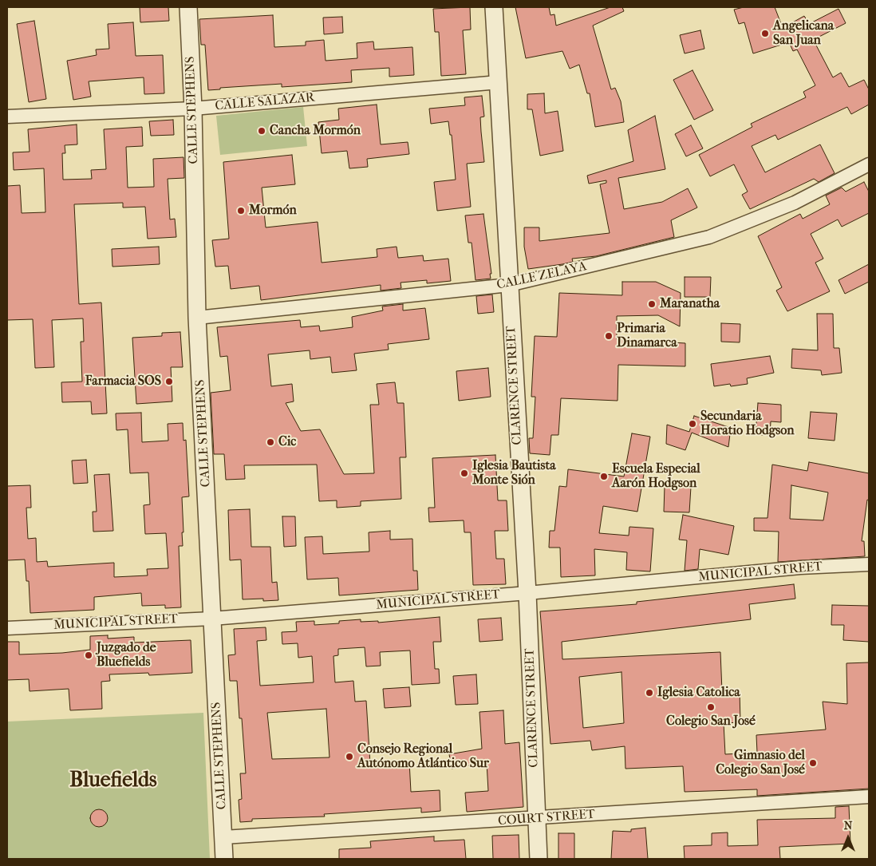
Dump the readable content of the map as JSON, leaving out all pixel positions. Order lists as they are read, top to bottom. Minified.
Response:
{"streets":{"street":["CALLE SALAZAR","CALLE STEPHENS","CALLE ZELAYA","CLARENCE STREET","MUNICIPAL STREET","COURT STREET"]},"crossings":[["CALLE SALAZAR","CALLE STEPHENS"],["CALLE SALAZAR","CLARENCE STREET"],["CALLE STEPHENS","CALLE ZELAYA"],["CALLE STEPHENS","MUNICIPAL STREET"],["CALLE STEPHENS","COURT STREET"],["CALLE ZELAYA","CLARENCE STREET"],["CLARENCE STREET","MUNICIPAL STREET"],["CLARENCE STREET","COURT STREET"]],"districts":["Bluefields"],"places":["Angelicana San Juan","Cancha Mormón","Mormón","Maranatha","Primaria Dinamarca","Farmacia SOS","Secundaria Horatio Hodgson","Cic","Iglesia Bautista Monte Sión","Escuela Especial Aarón Hodgson","Juzgado de Bluefields","Iglesia Catolica","Colegio San José","Consejo Regional Autónomo Atlántico Sur","Gimnasio del Colegio San José"],"north":"top"}
